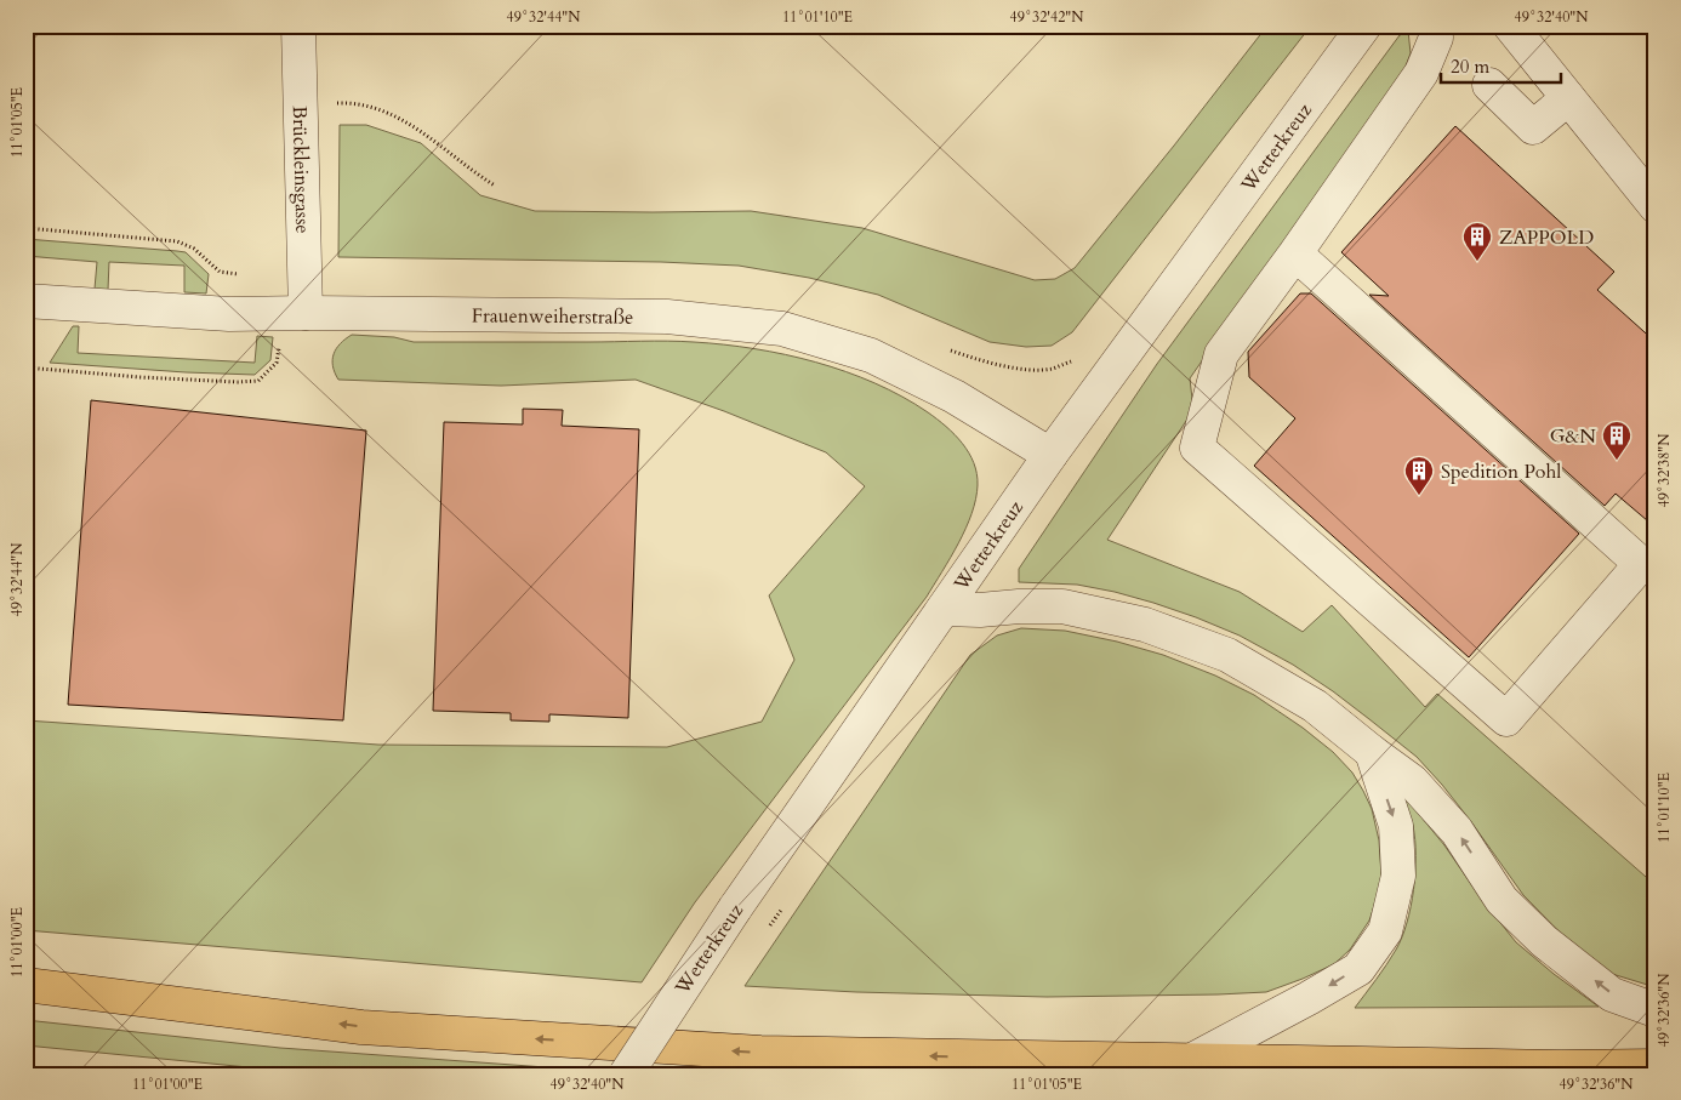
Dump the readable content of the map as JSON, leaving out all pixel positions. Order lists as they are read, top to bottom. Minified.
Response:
{"streets":{"street":["Wetterkreuz","Brückleinsgasse","Frauenweiherstraße"]},"crossings":[["Wetterkreuz","Frauenweiherstraße"],["Brückleinsgasse","Frauenweiherstraße"]],"places":{"building":["ZAPPOLD","G&N","Spedition Pohl"]},"scale_bar":"20 m","coordinates":["49°32'44\"N","11°01'10\"E","49°32'42\"N","49°32'40\"N","11°01'05\"E","49°32'38\"N","11°01'00\"E","49°32'36\"N"]}
